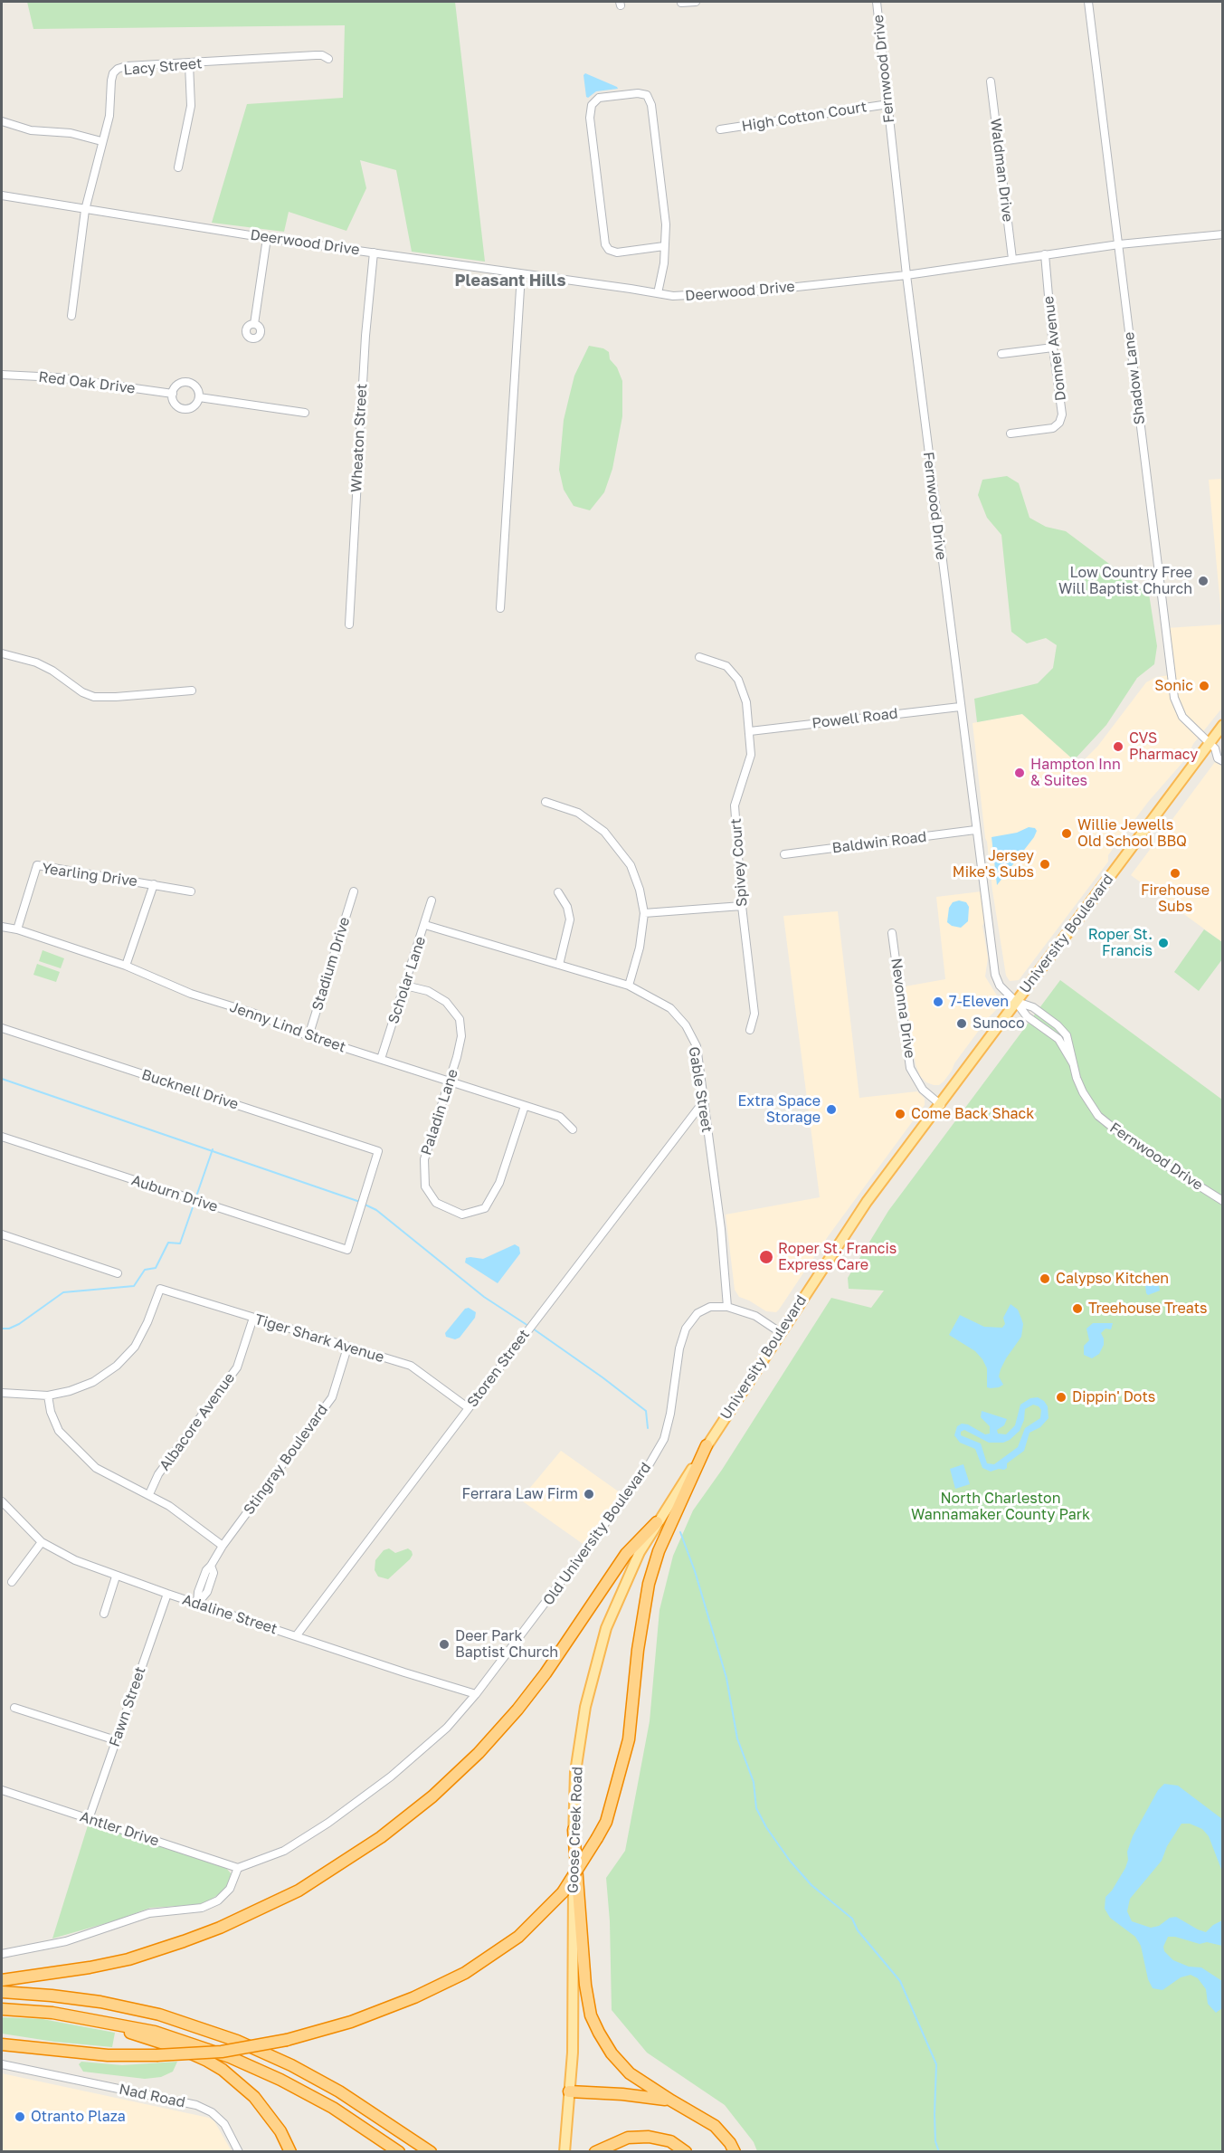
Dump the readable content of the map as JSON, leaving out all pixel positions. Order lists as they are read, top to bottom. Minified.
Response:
{"streets":{"main road":["University Boulevard","Goose Creek Road"],"street":["Lacy Street","Fernwood Drive","High Cotton Court","Waldman Drive","Deerwood Drive","Donner Avenue","Shadow Lane","Red Oak Drive","Wheaton Street","Powell Road","Baldwin Road","Spivey Court","Yearling Drive","Stadium Drive","Scholar Lane","Nevonna Drive","Jenny Lind Street","Bucknell Drive","Gable Street","Paladin Lane","Auburn Drive","Tiger Shark Avenue","Storen Street","Albacore Avenue","Stingray Boulevard","Old University Boulevard","Adaline Street","Fawn Street","Antler Drive","Nad Road"]},"crossings":[["Lacy Street","Deerwood Drive"],["Fernwood Drive","High Cotton Court"],["Fernwood Drive","Deerwood Drive"],["Fernwood Drive","Powell Road"],["Fernwood Drive","Baldwin Road"],["Fernwood Drive","University Boulevard"],["Waldman Drive","Deerwood Drive"],["Deerwood Drive","Donner Avenue"],["Deerwood Drive","Shadow Lane"],["Deerwood Drive","Wheaton Street"],["Shadow Lane","University Boulevard"],["Powell Road","Spivey Court"],["Yearling Drive","Jenny Lind Street"],["University Boulevard","Nevonna Drive"],["University Boulevard","Old University Boulevard"],["University Boulevard","Goose Creek Road"],["Stadium Drive","Jenny Lind Street"],["Scholar Lane","Jenny Lind Street"],["Scholar Lane","Gable Street"],["Scholar Lane","Paladin Lane"],["Jenny Lind Street","Paladin Lane"],["Bucknell Drive","Auburn Drive"],["Gable Street","Storen Street"],["Gable Street","Old University Boulevard"],["Tiger Shark Avenue","Storen Street"],["Tiger Shark Avenue","Albacore Avenue"],["Tiger Shark Avenue","Stingray Boulevard"],["Storen Street","Adaline Street"],["Stingray Boulevard","Adaline Street"],["Old University Boulevard","Adaline Street"],["Old University Boulevard","Antler Drive"],["Adaline Street","Fawn Street"],["Fawn Street","Antler Drive"]],"districts":["Pleasant Hills"],"parks":["North Charleston Wannamaker County Park"],"places":["Low Country Free Will Baptist Church","Sonic","CVS Pharmacy","Hampton Inn & Suites","Willie Jewells Old School BBQ","Jersey Mike's Subs","Firehouse Subs","Roper St. Francis","7-Eleven","Sunoco","Extra Space Storage","Come Back Shack","Roper St. Francis Express Care","Calypso Kitchen","Treehouse Treats","Dippin' Dots","Ferrara Law Firm","Deer Park Baptist Church","Otranto Plaza"]}
